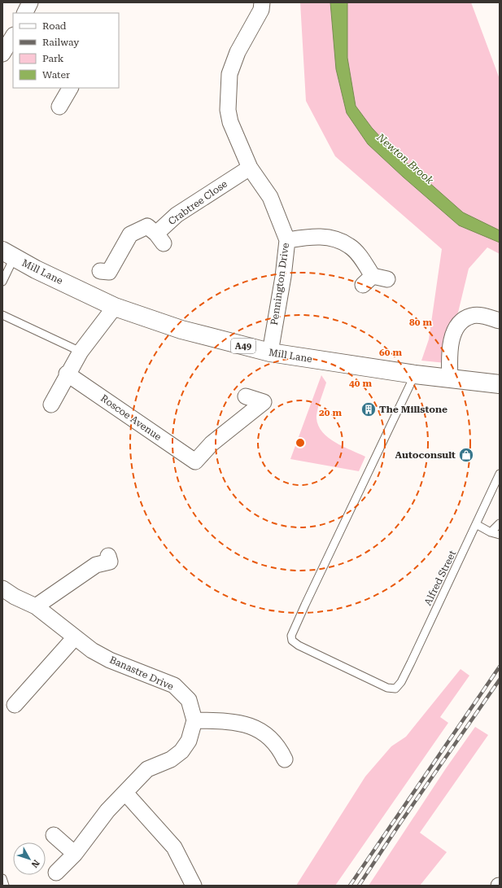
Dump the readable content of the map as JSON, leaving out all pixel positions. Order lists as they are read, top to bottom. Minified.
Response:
{"streets":{"main road":["Mill Lane","A49"],"street":["Crabtree Close","Pennington Drive","Roscoe Avenue","Banastre Drive"],"lane":["Alfred Street"]},"crossings":[["Crabtree Close","Pennington Drive"],["Mill Lane","Pennington Drive"],["Mill Lane","Alfred Street"]],"water":["Newton Brook"],"places":{"building":["The Millstone"],"shop":["Autoconsult"]},"legend":["Road","Railway","Park","Water"],"north":"bottom right","rings":["80 m","60 m","40 m","20 m"]}
